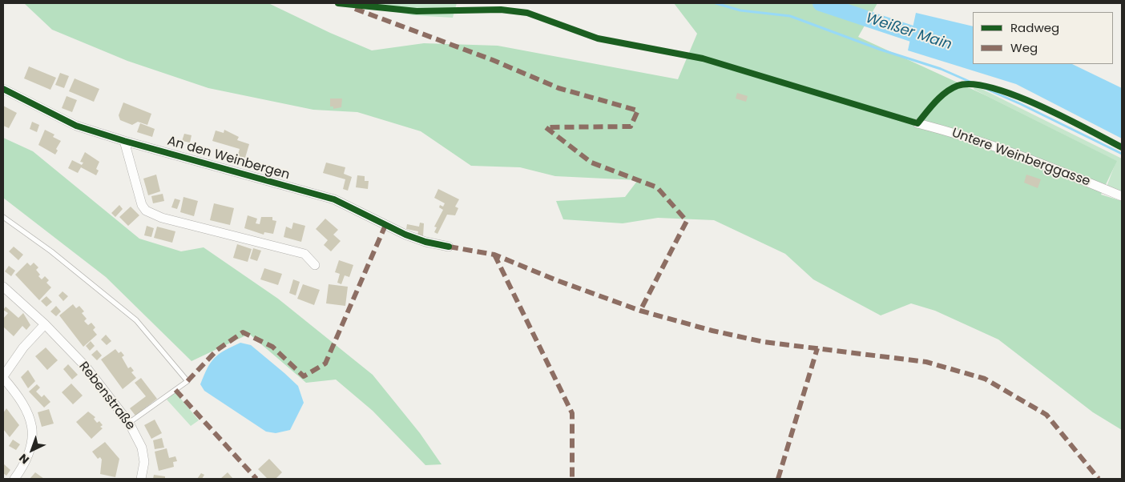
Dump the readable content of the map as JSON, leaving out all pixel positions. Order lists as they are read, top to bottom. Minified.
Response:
{"streets":{"street":["Untere Weinberggasse","An den Weinbergen","Rebenstraße"]},"water":["Weißer Main"],"legend":["Radweg","Weg"],"north":"bottom left"}
